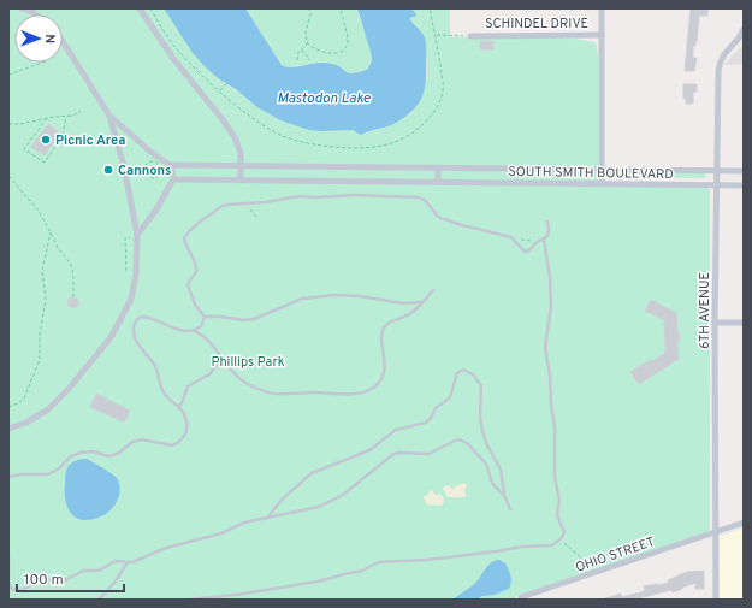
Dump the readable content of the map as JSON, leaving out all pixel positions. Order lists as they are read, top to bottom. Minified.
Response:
{"streets":{"street":["SCHINDEL DRIVE","SOUTH SMITH BOULEVARD","6TH AVENUE","OHIO STREET"]},"crossings":[["SOUTH SMITH BOULEVARD","6TH AVENUE"],["6TH AVENUE","OHIO STREET"]],"water":["Mastodon Lake"],"parks":["Phillips Park"],"places":["Picnic Area","Cannons"],"scale_bar":"100 m","north":"right"}
